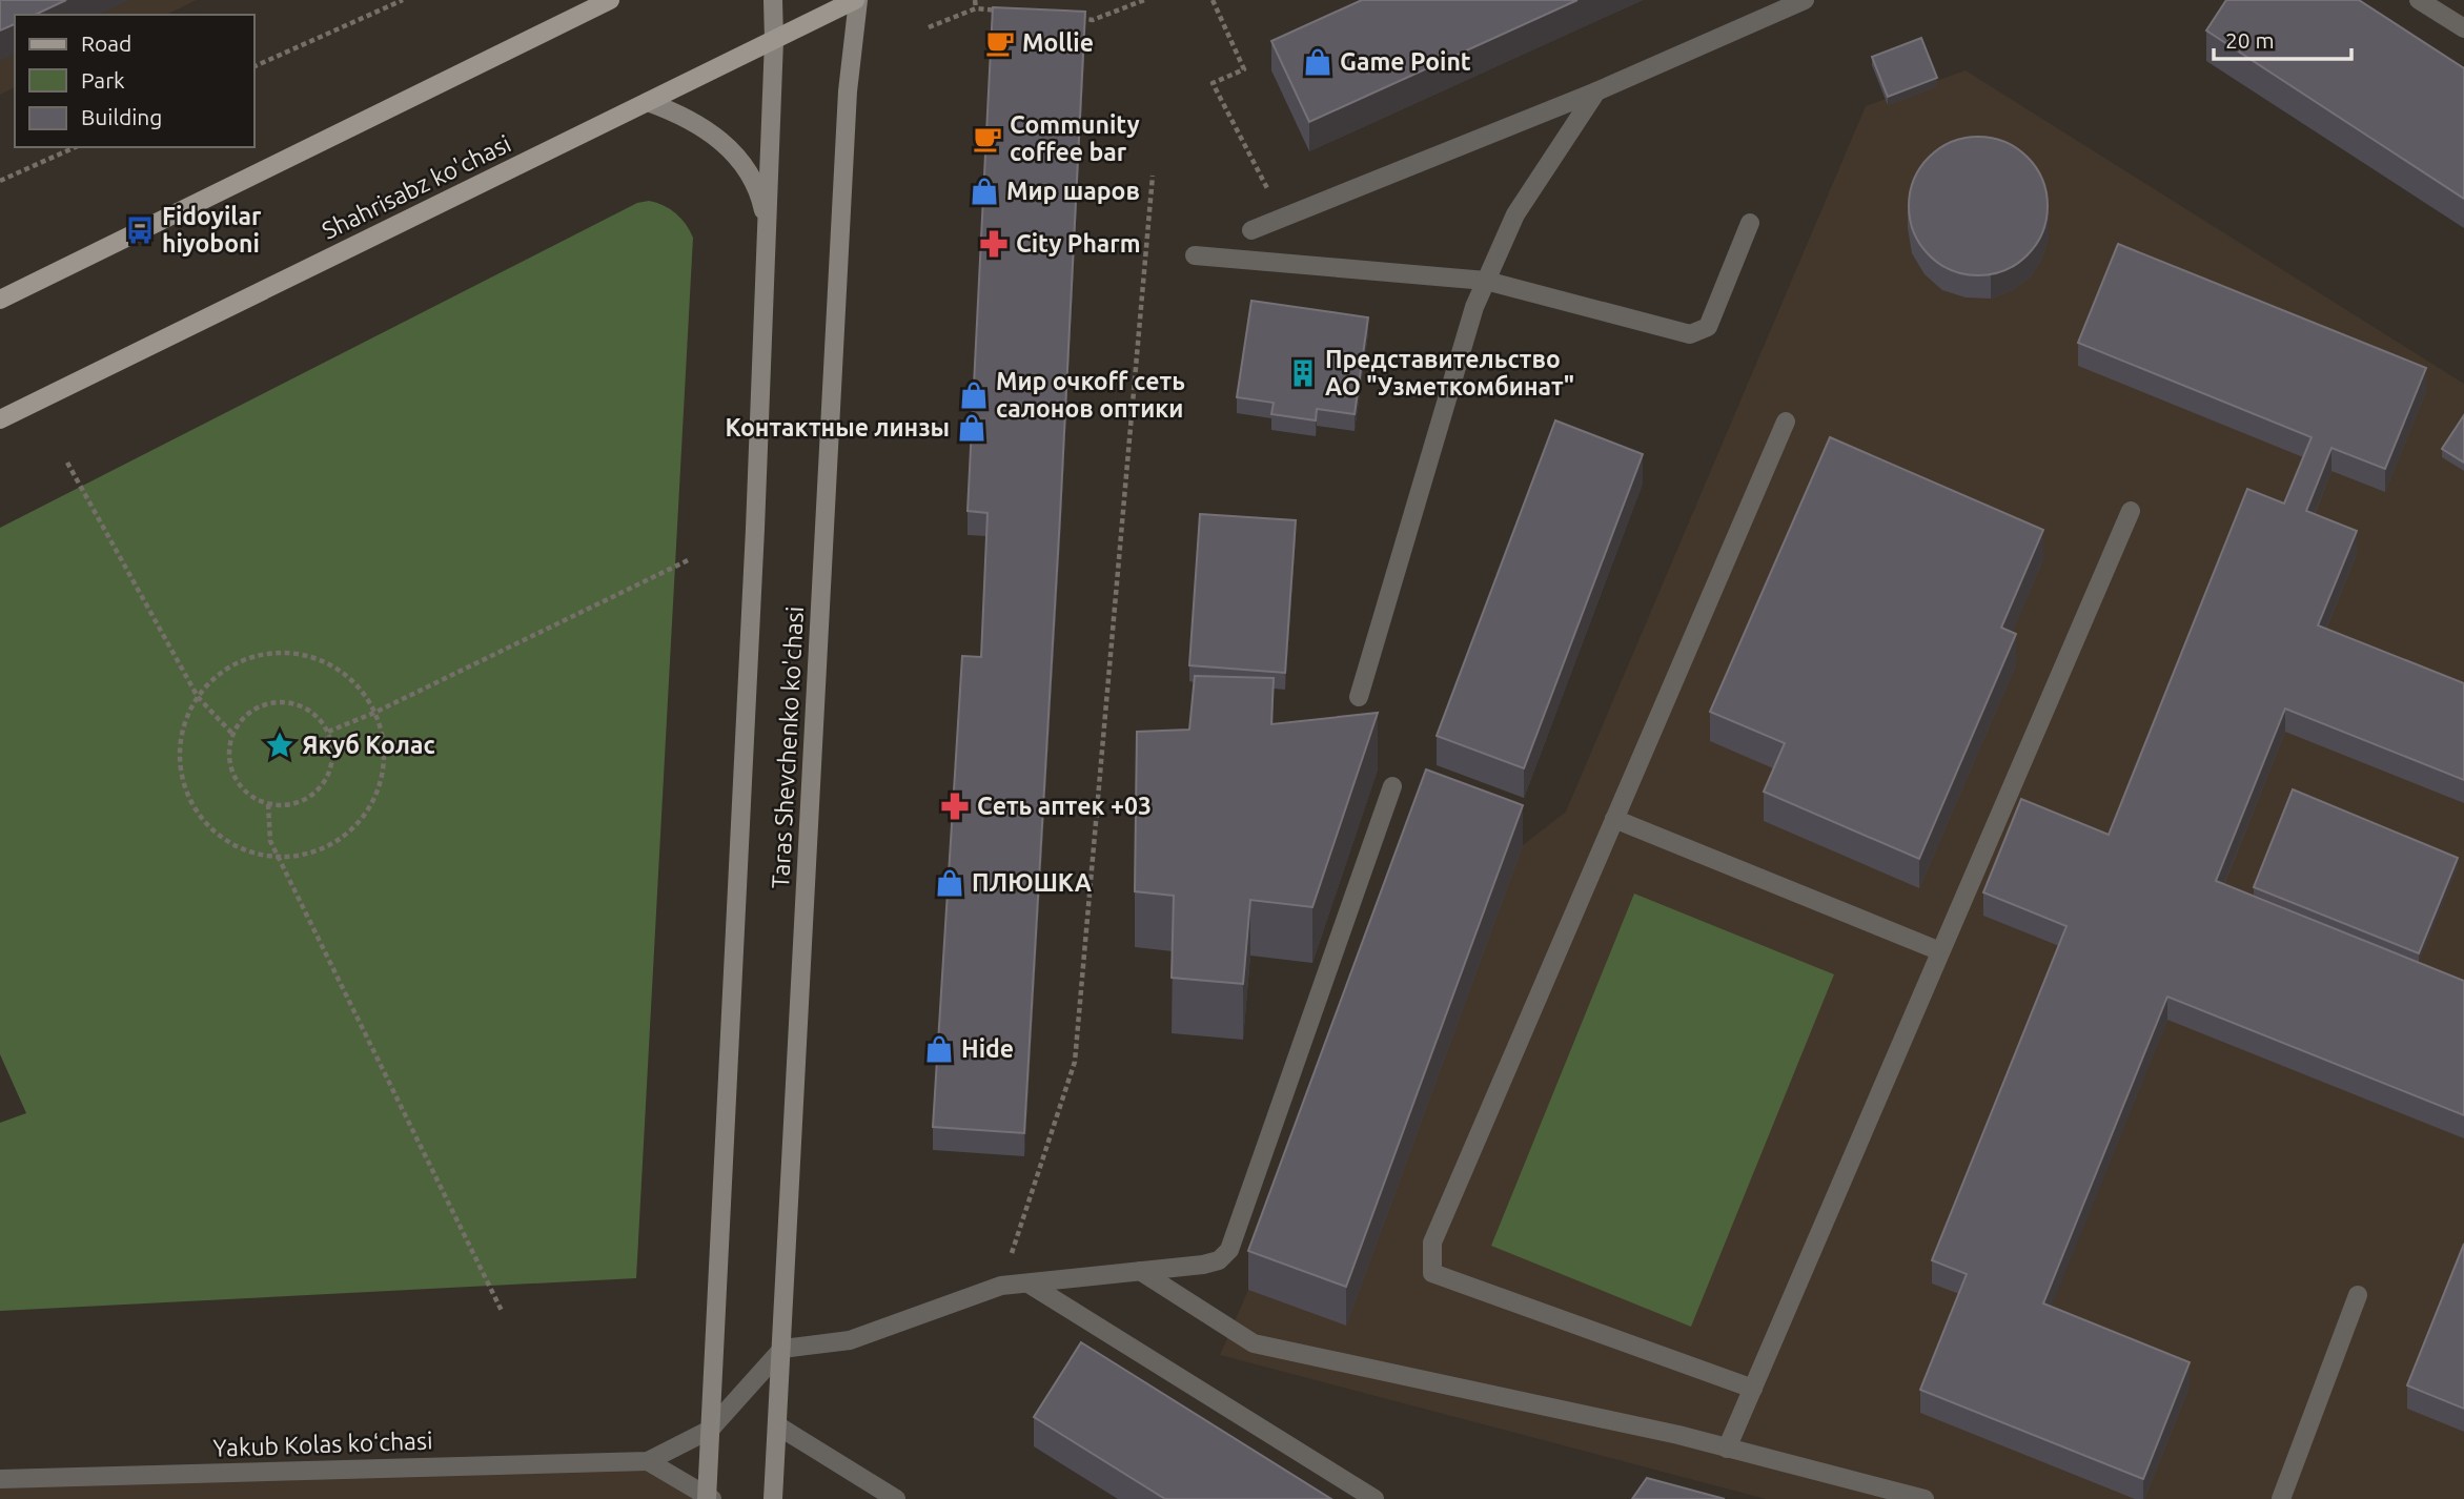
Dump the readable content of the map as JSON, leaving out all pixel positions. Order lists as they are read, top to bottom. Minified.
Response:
{"streets":{"main road":["Shahrisabz ko'chasi","Taras Shevchenko ko'chasi"],"street":["Yakub Kolas koʻchasi"]},"crossings":[["Shahrisabz ko'chasi","Taras Shevchenko ko'chasi"],["Taras Shevchenko ko'chasi","Yakub Kolas koʻchasi"]],"places":{"cafe":["Mollie","Community coffee bar"],"shop":["Game Point","Мир шаров","Мир очкоff сеть салонов оптики","Контактные линзы","ПЛЮШКА","Hide"],"bus stop":["Fidoyilar hiyoboni"],"pharmacy":["City Pharm","Сеть аптек +03"],"building":["Представительство АО \"Узметкомбинат\""],"place":["Якуб Колас"]},"legend":["Road","Park","Building"],"scale_bar":"20 m"}
